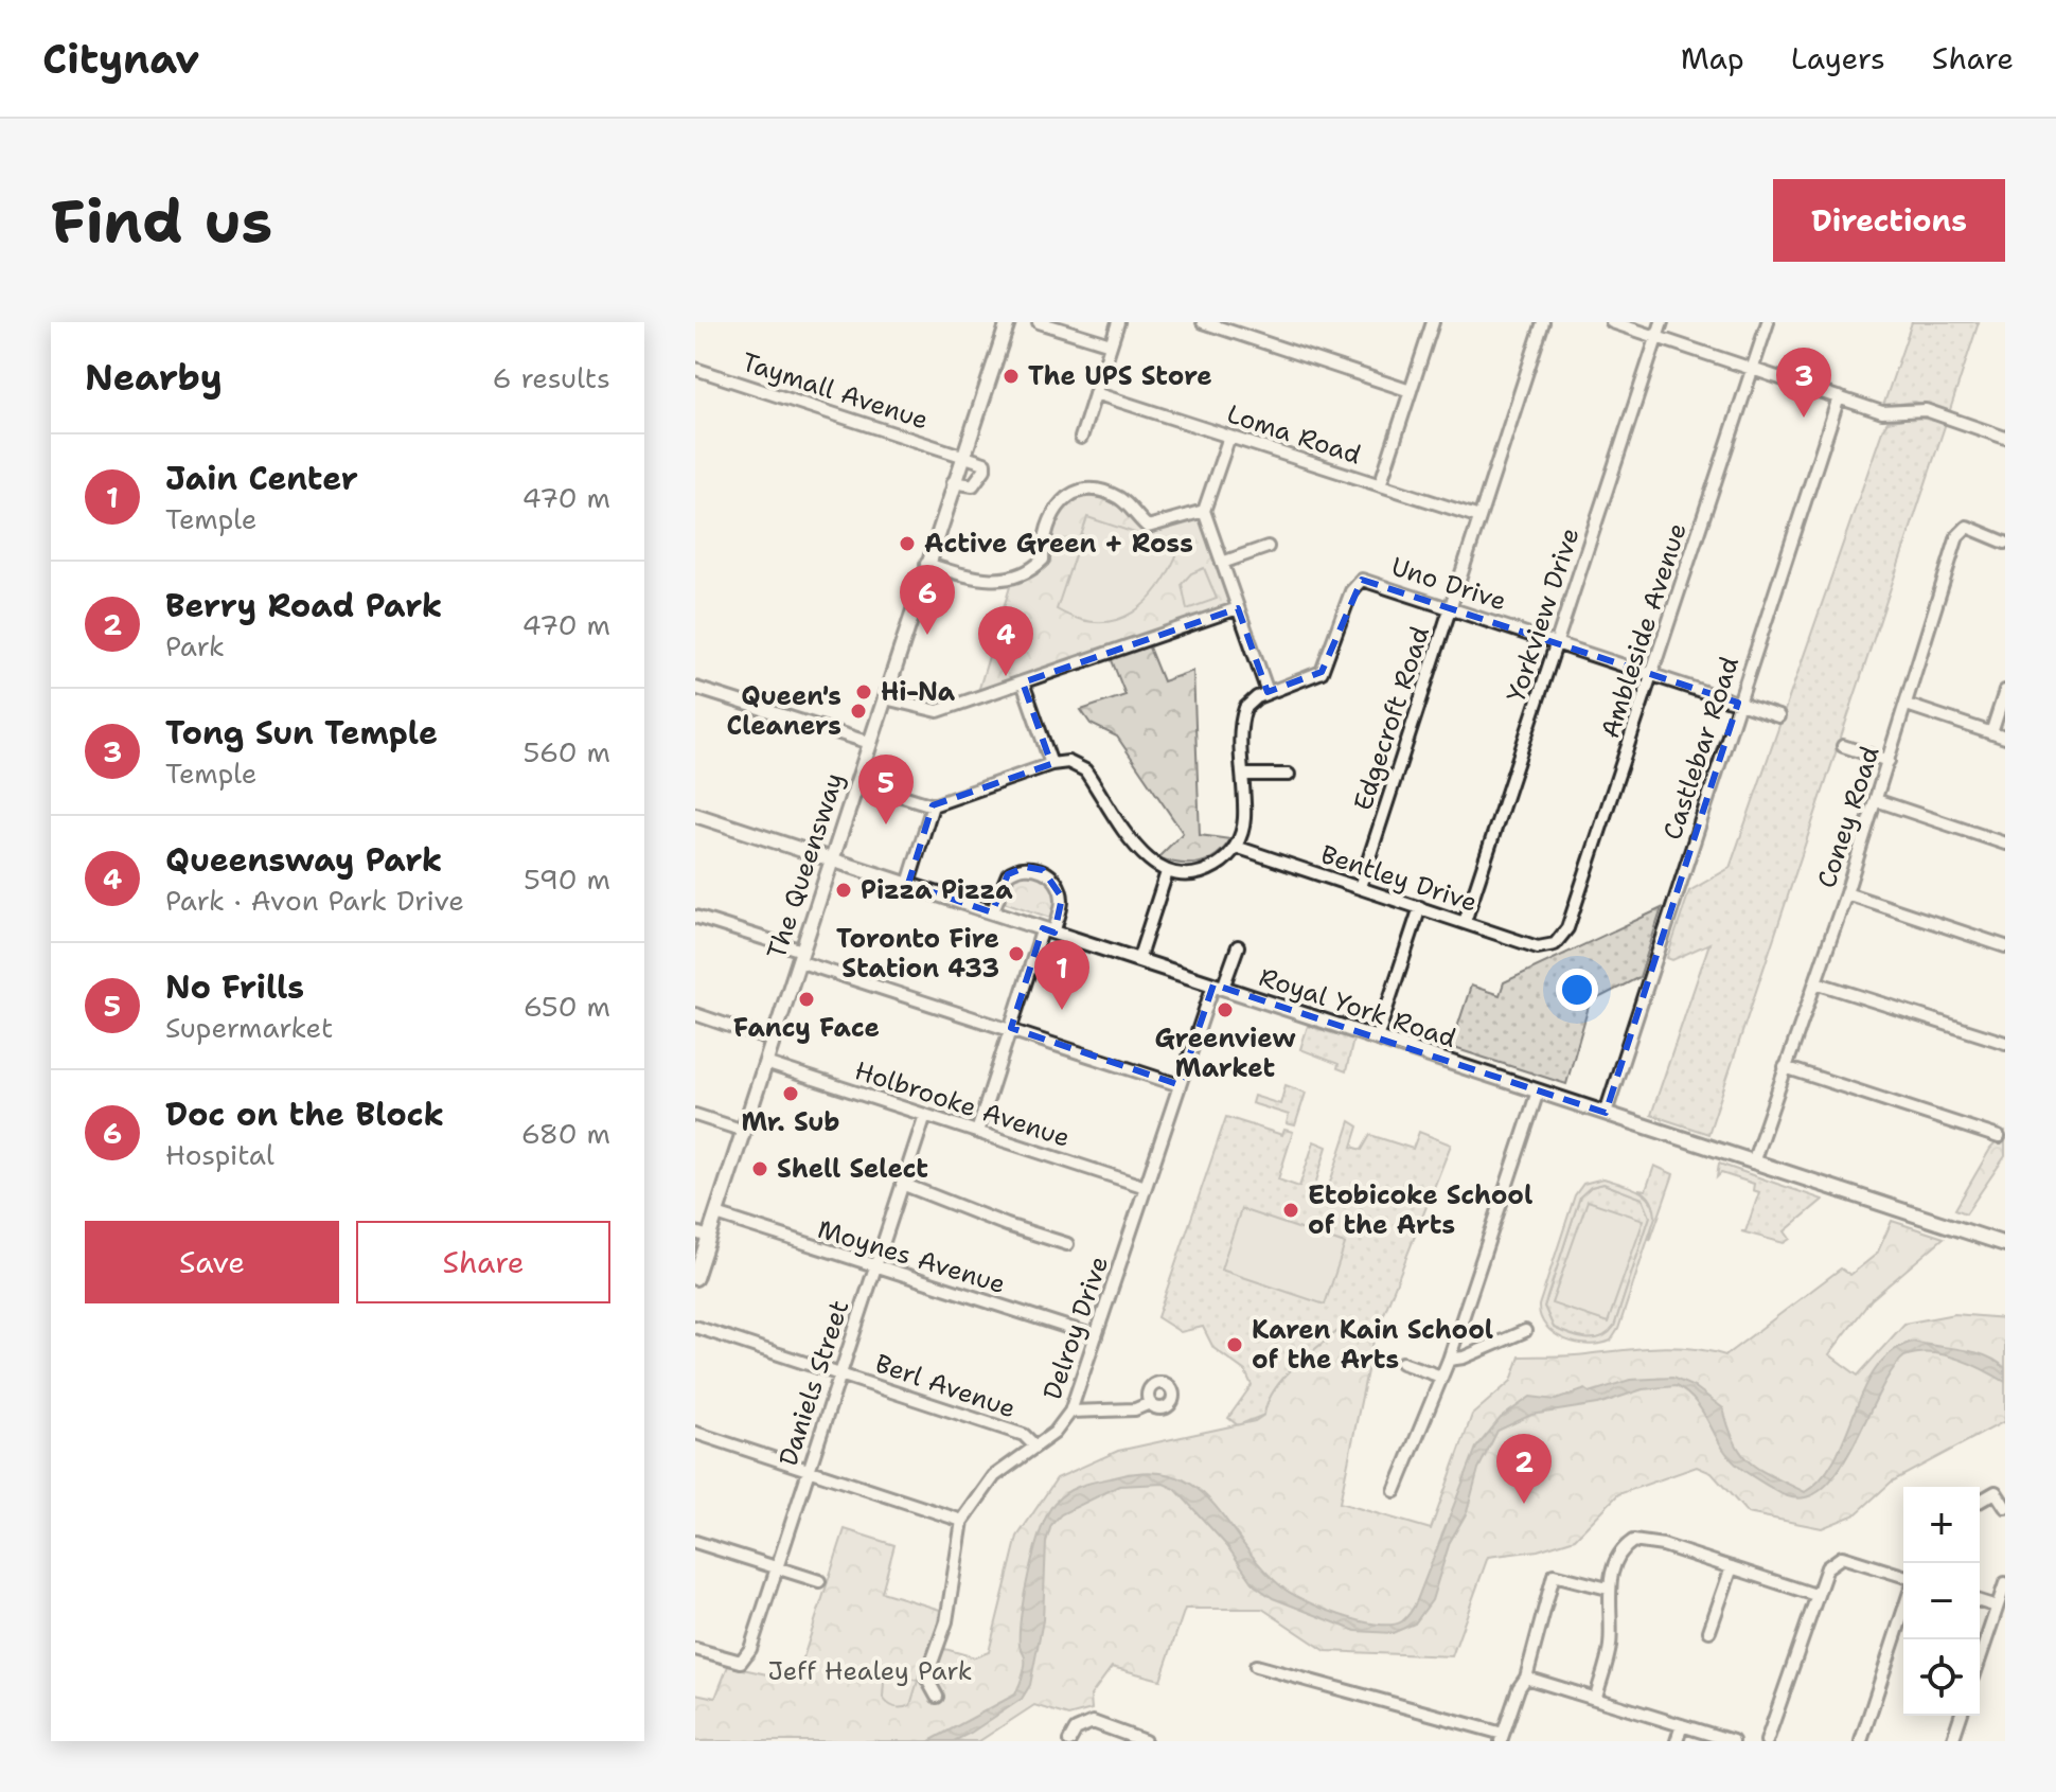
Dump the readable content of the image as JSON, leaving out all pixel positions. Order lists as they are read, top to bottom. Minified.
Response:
{"streets":{"main road":["The Queensway","Royal York Road"],"street":["Taymall Avenue","Loma Road","Uno Drive","Yorkview Drive","Ambleside Avenue","Edgecroft Road","Castlebar Road","Coney Road","Bentley Drive","Holbrooke Avenue","Moynes Avenue","Delroy Drive","Daniels Street","Berl Avenue"]},"crossings":[["Taymall Avenue","The Queensway"],["Loma Road","Edgecroft Road"],["Uno Drive","Yorkview Drive"],["Uno Drive","Ambleside Avenue"],["Uno Drive","Edgecroft Road"],["Uno Drive","Castlebar Road"],["Yorkview Drive","Bentley Drive"],["Ambleside Avenue","Bentley Drive"],["Edgecroft Road","Bentley Drive"],["Castlebar Road","Royal York Road"],["Coney Road","Royal York Road"],["The Queensway","Royal York Road"],["The Queensway","Holbrooke Avenue"],["The Queensway","Moynes Avenue"],["Royal York Road","Delroy Drive"],["Holbrooke Avenue","Delroy Drive"],["Holbrooke Avenue","Daniels Street"],["Moynes Avenue","Delroy Drive"],["Moynes Avenue","Daniels Street"],["Delroy Drive","Berl Avenue"],["Daniels Street","Berl Avenue"]],"parks":["Jeff Healey Park"],"places":["The UPS Store","Active Green + Ross","Hi-Na","Queen's Cleaners","Pizza Pizza","Toronto Fire Station 433","Fancy Face","Greenview Market","Mr. Sub","Shell Select","Etobicoke School of the Arts","Karen Kain School of the Arts"],"page":{"header":"Citynav","nav":["Map","Layers","Share"],"buttons":["Directions",["Save","Share"]],"title":"Find us","heading":["Nearby","6 results"],"pins":["3","6","4","5","1","2"],"list":[{"mark":"1","name":"Jain Center","note":"Temple","value":"470 m"},{"mark":"2","name":"Berry Road Park","note":"Park","value":"470 m"},{"mark":"3","name":"Tong Sun Temple","note":"Temple","value":"560 m"},{"mark":"4","name":"Queensway Park","note":"Park · Avon Park Drive","value":"590 m"},{"mark":"5","name":"No Frills","note":"Supermarket","value":"650 m"},{"mark":"6","name":"Doc on the Block","note":"Hospital","value":"680 m"}],"map_buttons":["+","−"]}}
